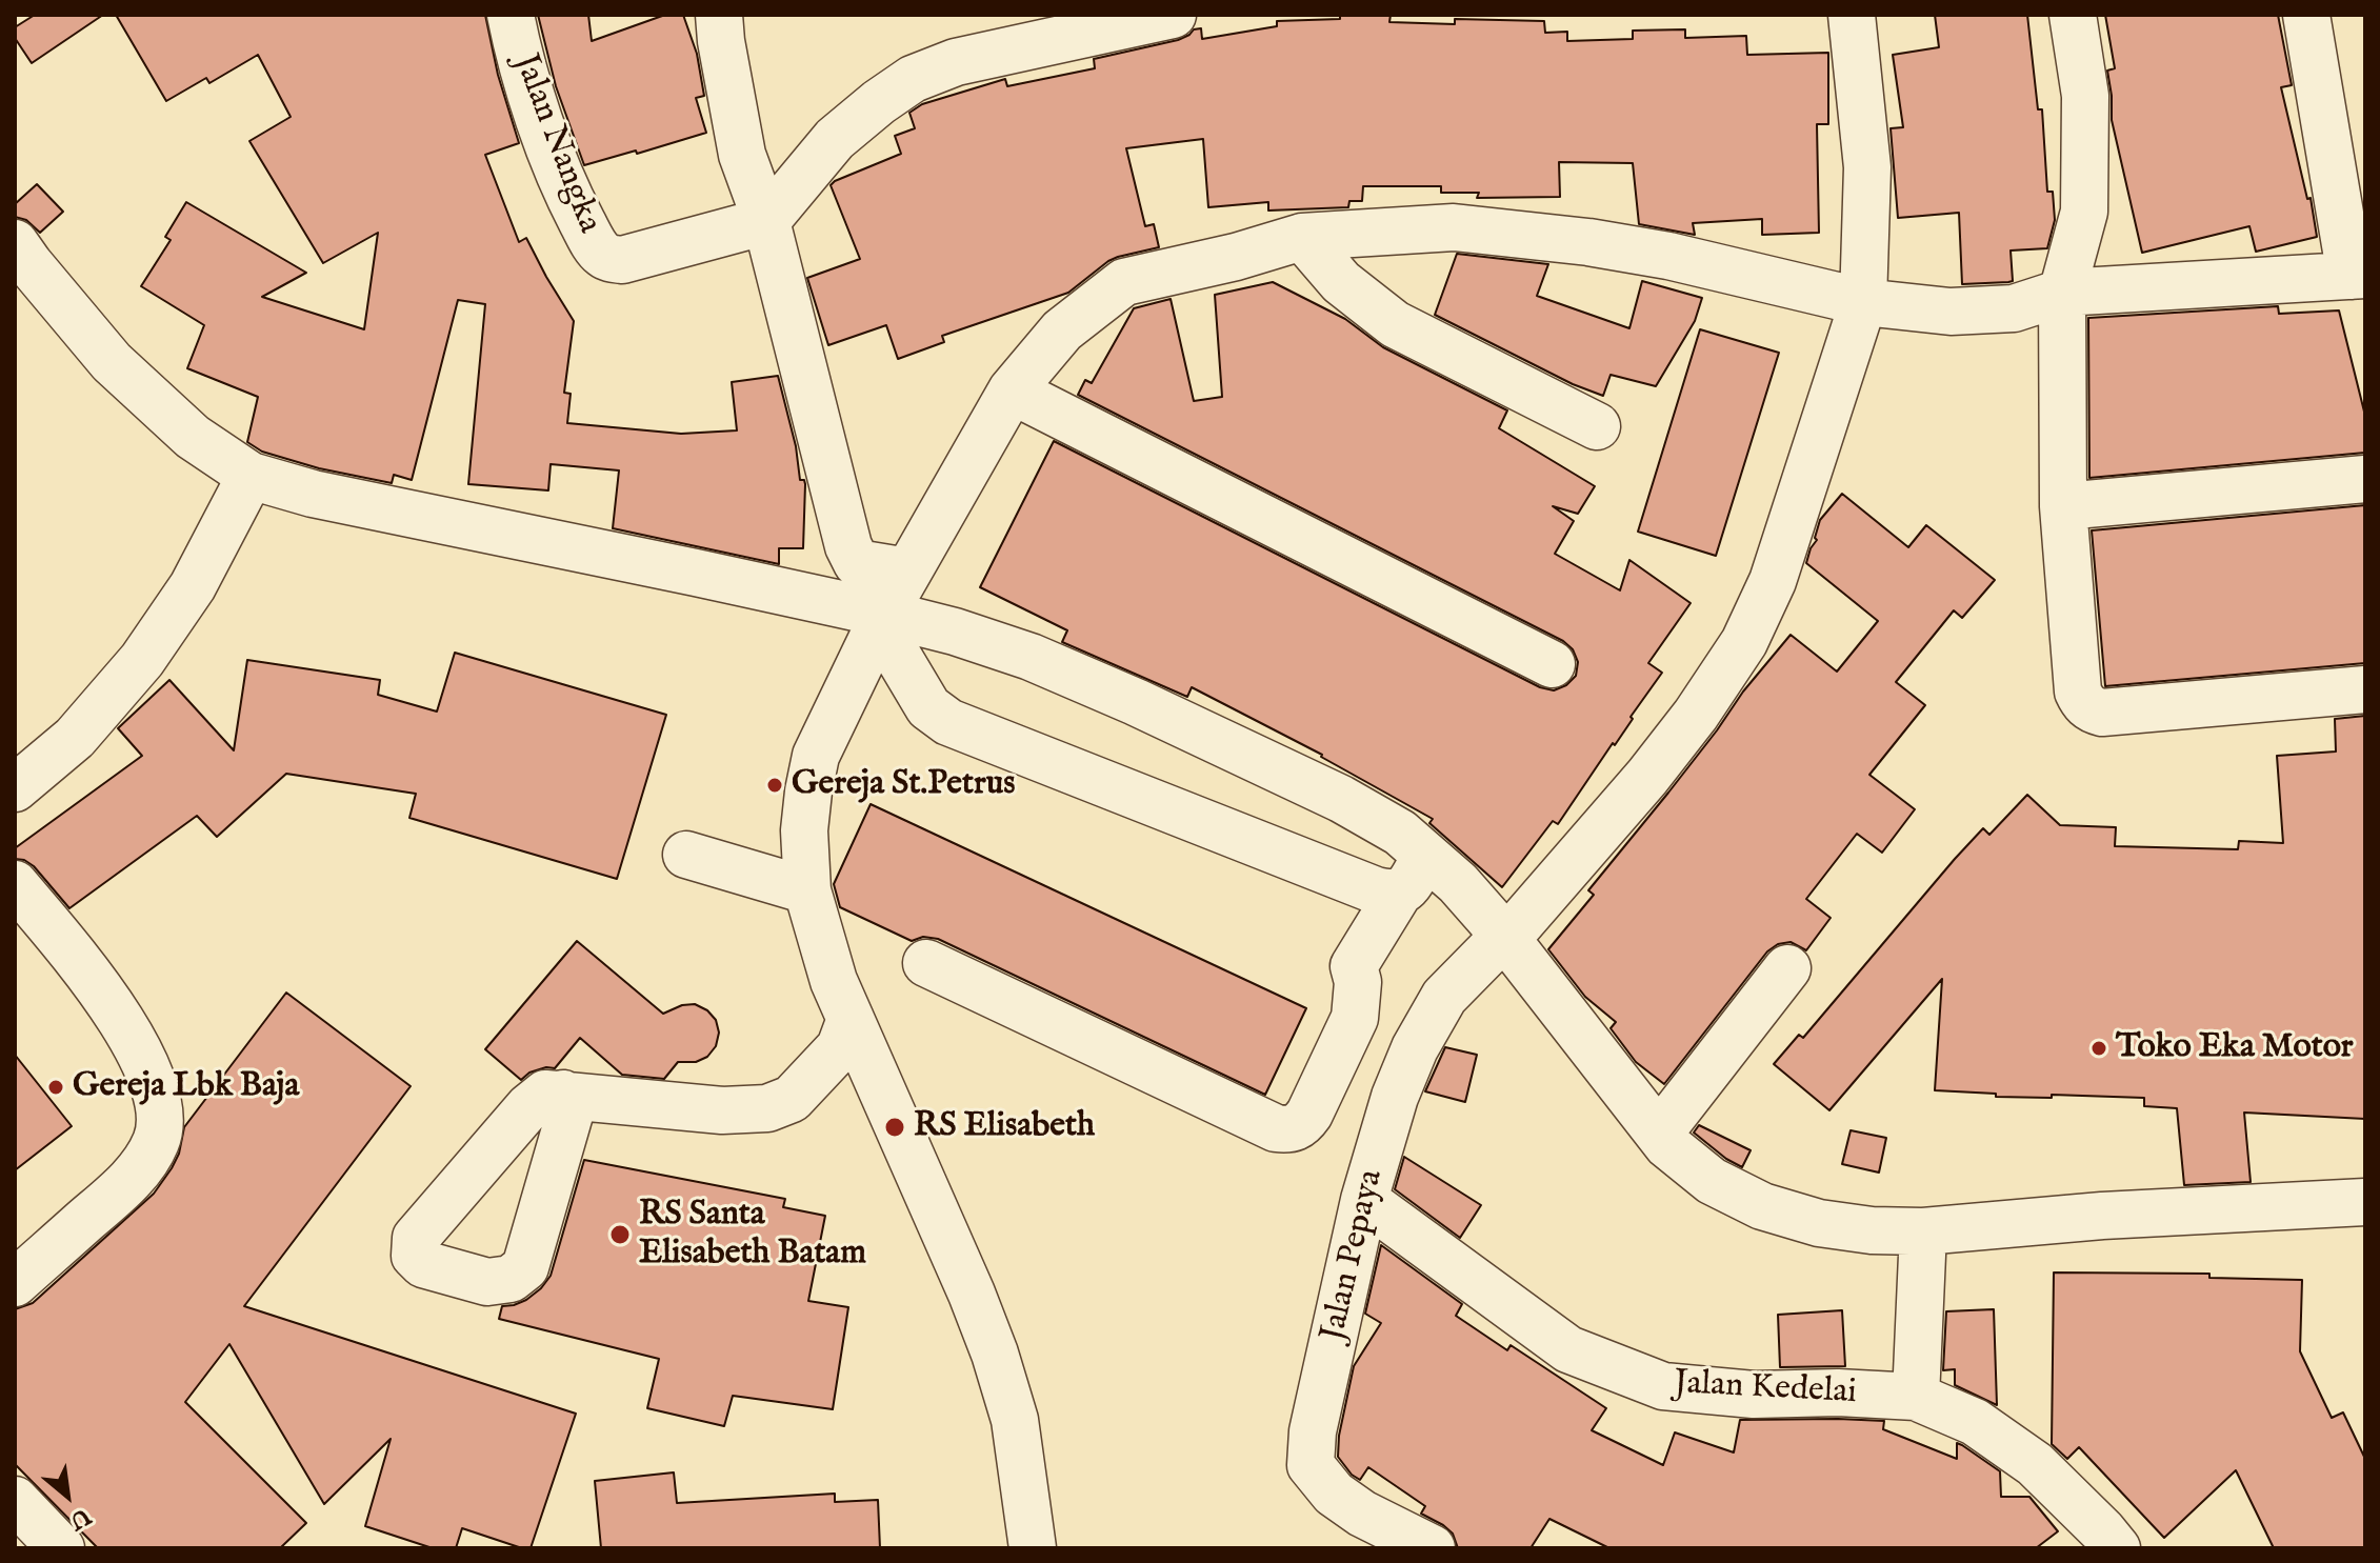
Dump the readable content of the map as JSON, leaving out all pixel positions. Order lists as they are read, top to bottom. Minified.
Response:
{"streets":{"street":["Jalan Nangka","Jalan Pepaya","Jalan Kedelai"]},"crossings":[["Jalan Pepaya","Jalan Kedelai"]],"places":["Gereja St.Petrus","Toko Eka Motor","Gereja Lbk Baja","RS Elisabeth","RS Santa Elisabeth Batam"],"north":"bottom right"}
